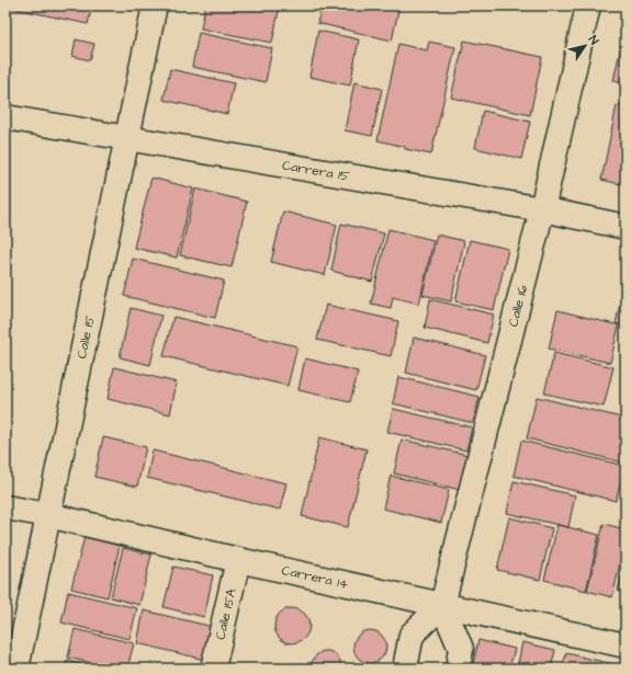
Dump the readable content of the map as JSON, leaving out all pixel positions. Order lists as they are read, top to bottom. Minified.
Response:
{"streets":{"street":["Carrera 15","Calle 16","Calle 15","Carrera 14","Calle 15A"]},"crossings":[["Carrera 15","Calle 16"],["Carrera 15","Calle 15"],["Calle 16","Carrera 14"],["Calle 15","Carrera 14"],["Carrera 14","Calle 15A"]],"north":"top right"}
